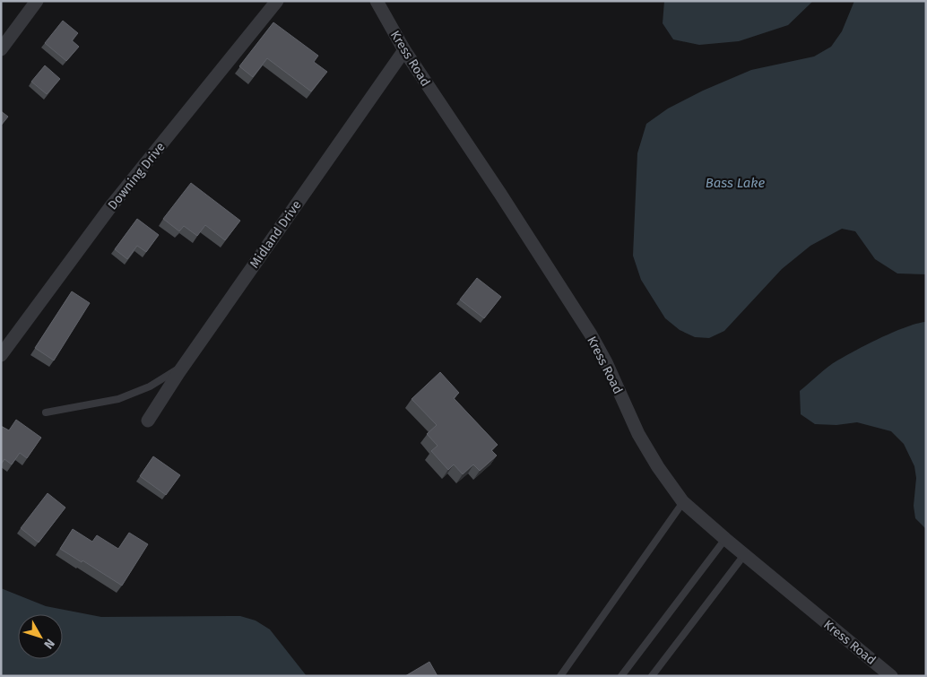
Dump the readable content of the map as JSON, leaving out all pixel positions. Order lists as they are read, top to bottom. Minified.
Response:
{"streets":{"street":["Kress Road","Downing Drive","Midland Drive"]},"crossings":[["Kress Road","Midland Drive"]],"water":["Bass Lake"],"north":"bottom right"}
